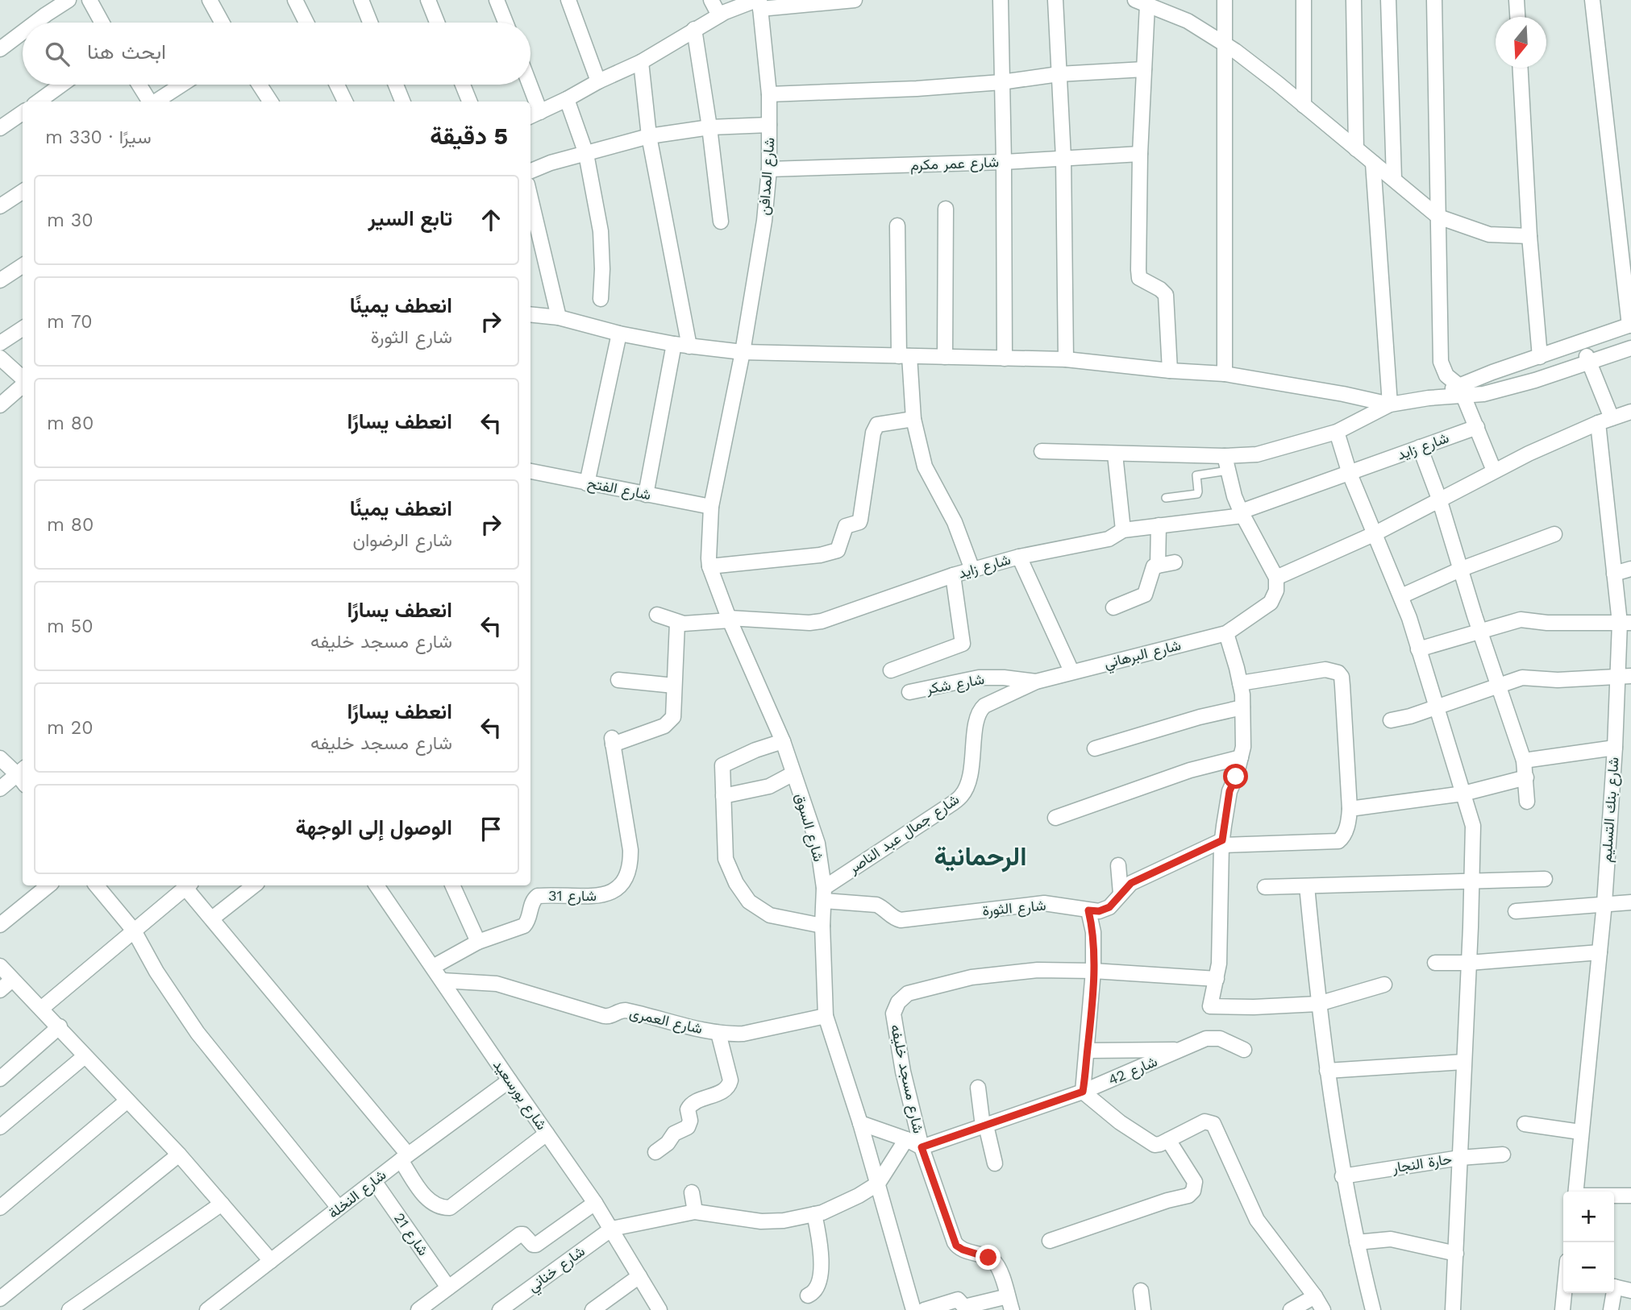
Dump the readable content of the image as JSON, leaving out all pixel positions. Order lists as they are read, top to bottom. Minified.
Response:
{"streets":{"street":["شارع عمر مكرم","شارع المدافن","شارع زايد","شارع الفتح","شارع البرهاني","شارع شكر","شارع بنك التسليم","شارع السوق","شارع جمال عبد الناصر","شارع 31","شارع الثورة","شارع العمرى","شارع 42","شارع مسجد خليفه","شارع بورسعيد","حارة النجار","شارع النخلة","شارع 21","شارع خناني"]},"crossings":[["شارع عمر مكرم","شارع المدافن"],["شارع المدافن","شارع السوق"],["شارع زايد","شارع السوق"],["شارع الفتح","شارع السوق"],["شارع البرهاني","شارع شكر"],["شارع البرهاني","شارع جمال عبد الناصر"],["شارع السوق","شارع جمال عبد الناصر"],["شارع السوق","شارع الثورة"],["شارع السوق","شارع العمرى"],["شارع جمال عبد الناصر","شارع الثورة"],["شارع 31","شارع بورسعيد"],["شارع العمرى","شارع بورسعيد"],["شارع 42","شارع مسجد خليفه"],["شارع بورسعيد","شارع النخلة"],["شارع بورسعيد","شارع خناني"],["شارع النخلة","شارع 21"]],"districts":["الرحمانية"],"north":"bottom","page":{"search":"ابحث هنا","heading":["5 دقيقة","سيرًا · 330 m"],"list":[["تابع السير","30 m"],["انعطف يمينًا","شارع الثورة","70 m"],["انعطف يسارًا","80 m"],["انعطف يمينًا","شارع الرضوان","80 m"],["انعطف يسارًا","شارع مسجد خليفه","50 m"],["انعطف يسارًا","شارع مسجد خليفه","20 m"],"الوصول إلى الوجهة"],"map_buttons":["+","−"]}}
